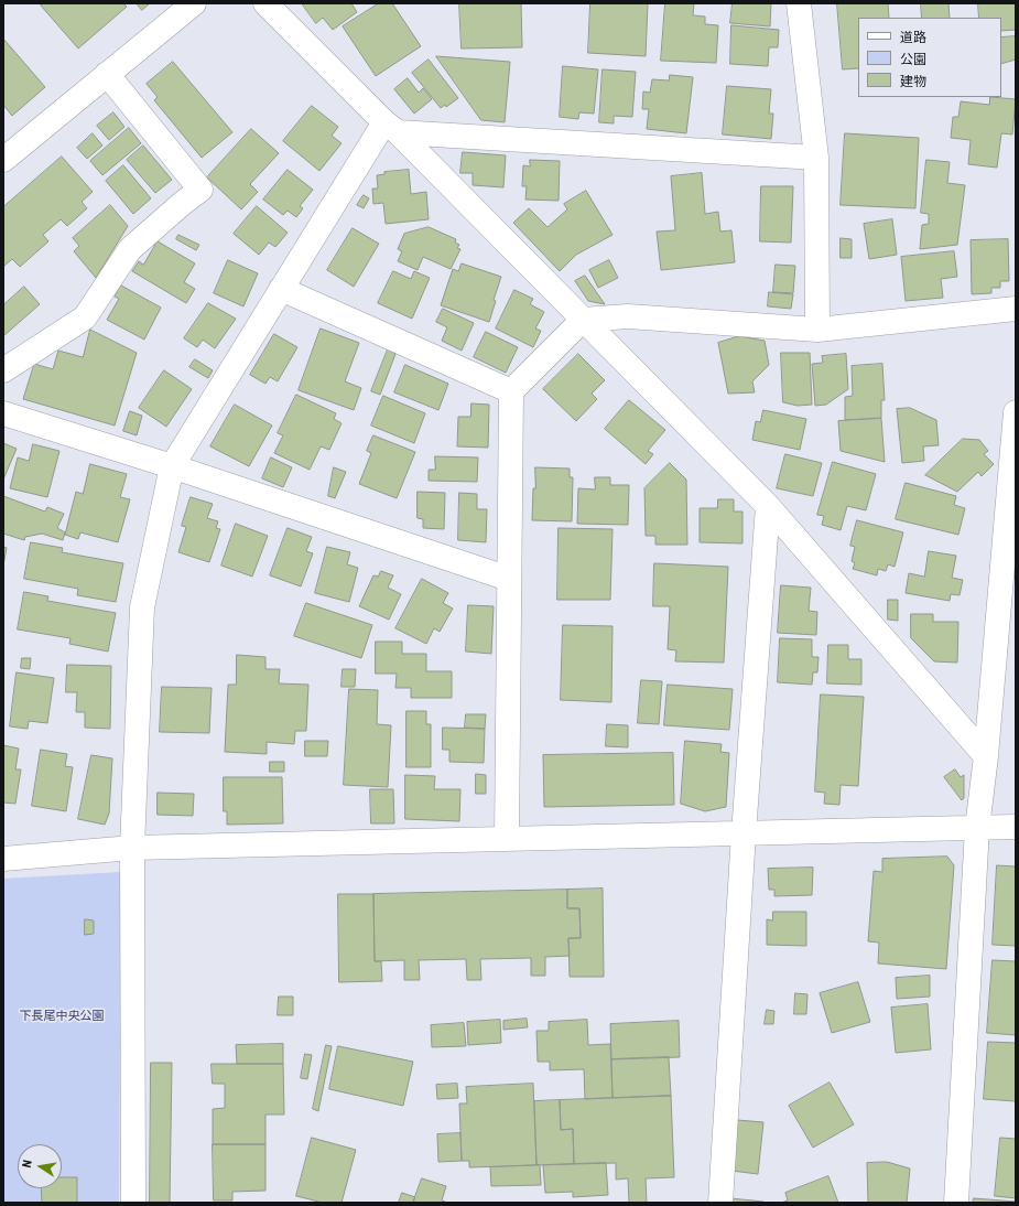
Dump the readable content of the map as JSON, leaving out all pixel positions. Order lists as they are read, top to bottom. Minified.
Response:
{"parks":["下長尾中央公園"],"legend":["道路","公園","建物"],"north":"left"}
